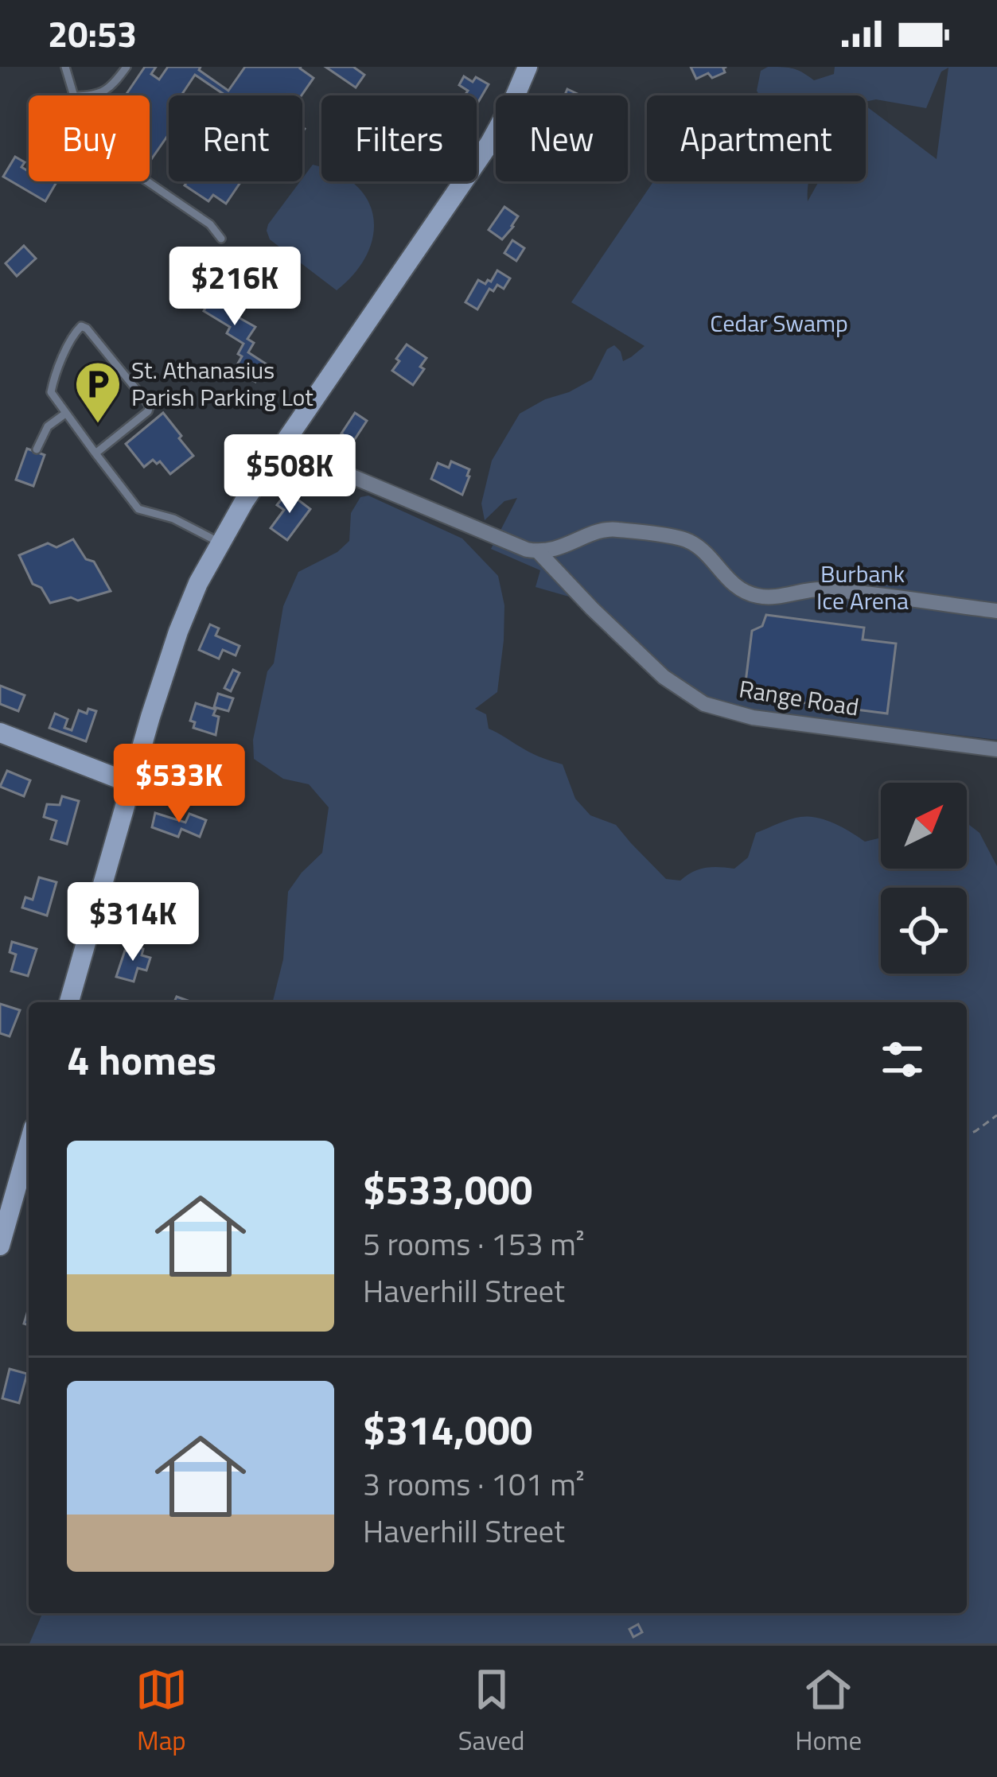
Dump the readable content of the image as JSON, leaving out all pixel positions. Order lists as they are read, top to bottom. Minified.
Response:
{"streets":{"street":["Range Road"]},"parks":["Cedar Swamp","Burbank Ice Arena"],"places":{"parking":["St. Athanasius Parish Parking Lot"]},"north":"top right","page":{"status":"20:53","chip":["Buy","Rent","Filters","New","Apartment"],"price":["$216K","$508K","$533K","$314K"],"heading":"4 homes","list":[{"name":"$533,000","note":"5 rooms · 153 m² · Haverhill Street"},{"name":"$314,000","note":"3 rooms · 101 m² · Haverhill Street"}],"tabs":["Map","Saved","Home"]}}
